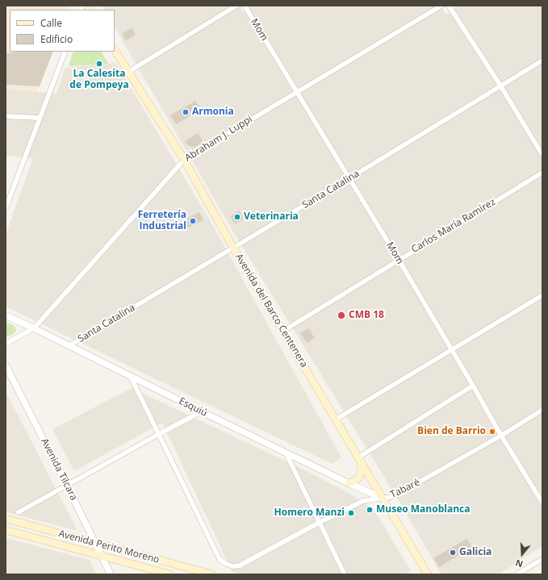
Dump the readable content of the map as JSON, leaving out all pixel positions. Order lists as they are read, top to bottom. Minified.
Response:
{"streets":{"main road":["Avenida del Barco Centenera","Avenida Perito Moreno"],"street":["Mom","Abraham J. Luppi","Santa Catalina","Carlos María Ramírez","Esquiú","Avenida Tilcara","Tabaré"]},"crossings":[["Mom","Abraham J. Luppi"],["Mom","Santa Catalina"],["Mom","Carlos María Ramírez"],["Mom","Tabaré"],["Abraham J. Luppi","Avenida del Barco Centenera"],["Abraham J. Luppi","Esquiú"],["Santa Catalina","Avenida del Barco Centenera"],["Santa Catalina","Esquiú"],["Carlos María Ramírez","Avenida del Barco Centenera"],["Avenida del Barco Centenera","Esquiú"],["Avenida del Barco Centenera","Tabaré"],["Esquiú","Tabaré"],["Avenida Tilcara","Avenida Perito Moreno"]],"places":["La Calesita de Pompeya","Armonia","Veterinaria","Ferretería Industrial","CMB 18","Bien de Barrio","Museo Manoblanca","Homero Manzi","Galicia"],"legend":["Calle","Edificio"],"north":"bottom"}
